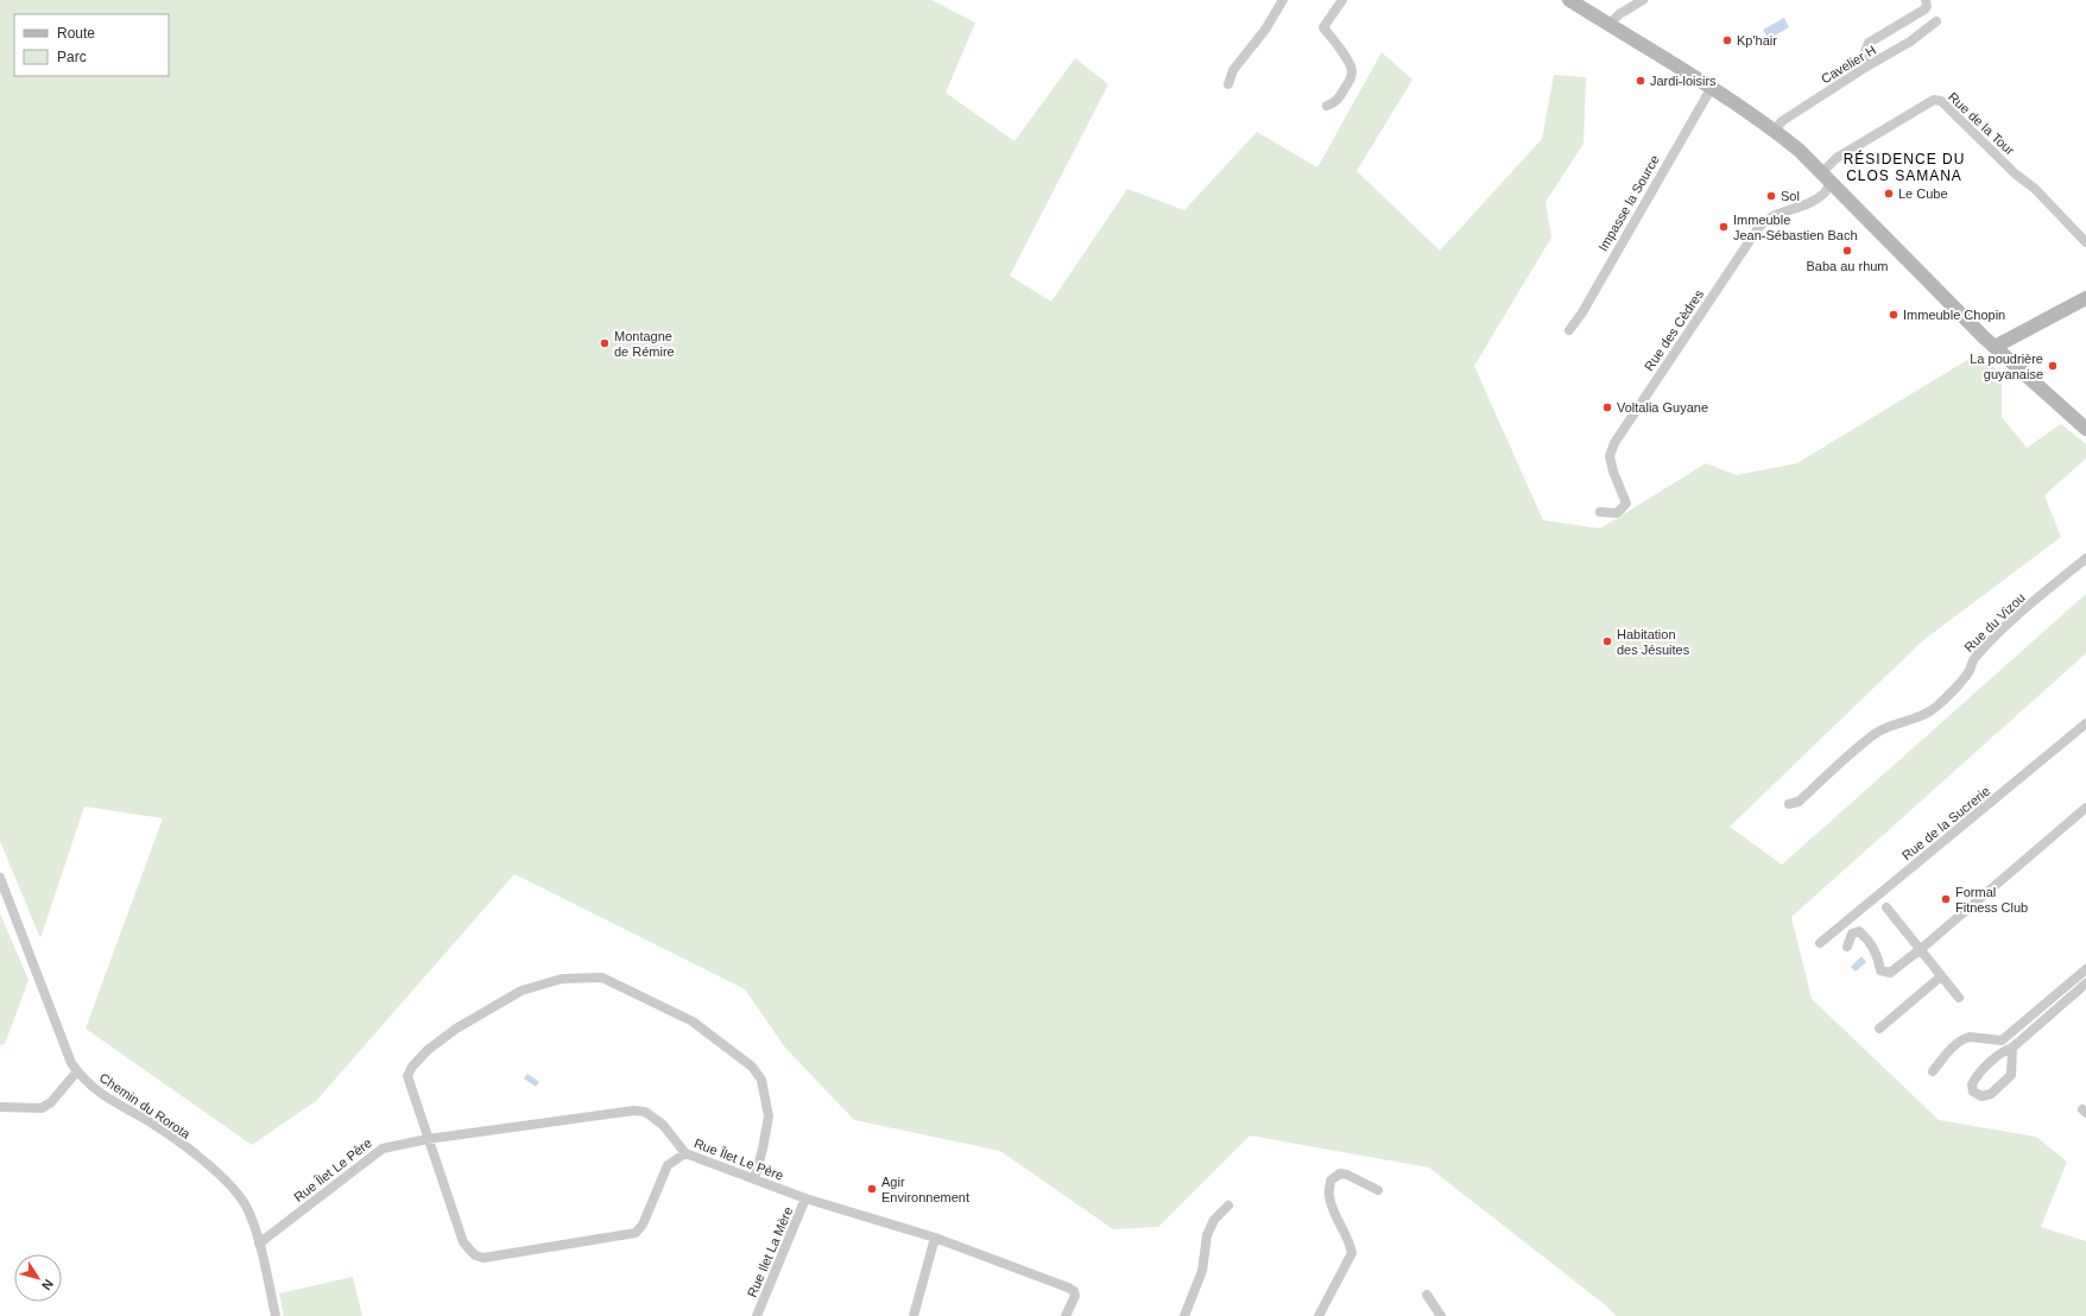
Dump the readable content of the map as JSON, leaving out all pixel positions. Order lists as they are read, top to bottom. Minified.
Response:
{"streets":{"street":["Cavelier H","Rue de la Tour","Impasse la Source","Rue des Cèdres","Rue du Vizou","Rue de la Sucrerie","Chemin du Rorota","Rue Îlet Le Père","Rue Ilet La Mère"]},"crossings":[["Chemin du Rorota","Rue Îlet Le Père"],["Rue Îlet Le Père","Rue Ilet La Mère"]],"districts":["RÉSIDENCE DU CLOS SAMANA"],"places":["Kp'hair","Jardi-loisirs","Le Cube","Sol","Immeuble Jean-Sébastien Bach","Baba au rhum","Immeuble Chopin","Montagne de Rémire","La poudrière guyanaise","Voltalia Guyane","Habitation des Jésuites","Formal Fitness Club","Agir Environnement"],"legend":["Route","Parc"],"north":"bottom right"}
